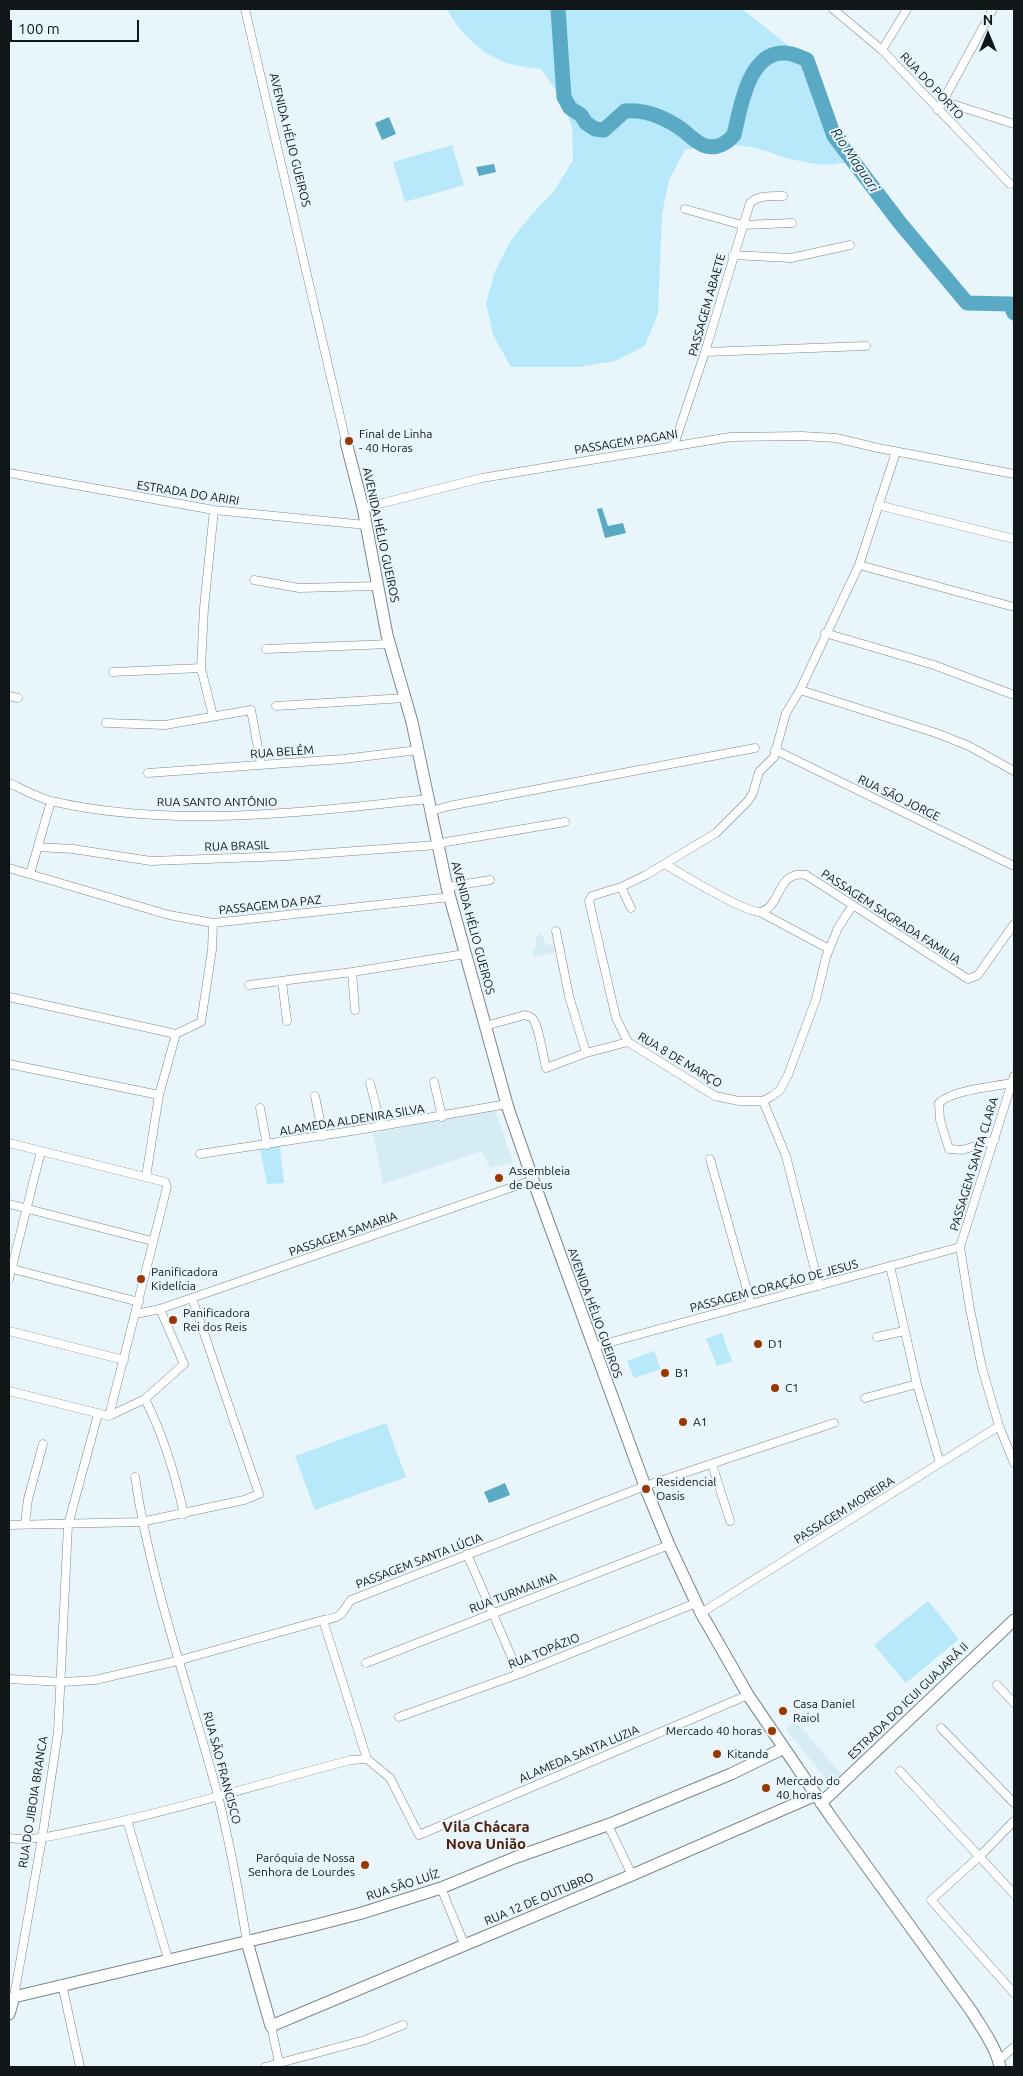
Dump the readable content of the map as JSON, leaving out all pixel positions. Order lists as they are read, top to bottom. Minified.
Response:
{"streets":{"main road":["AVENIDA HÉLIO GUEIROS","ESTRADA DO ICUI GUAJARÁ II","RUA SÃO FRANCISCO","RUA DO JIBOIA BRANCA","RUA SÃO LUÍZ","RUA 12 DE OUTUBRO"],"street":["RUA DO PORTO","PASSAGEM ABAETE","PASSAGEM PAGANI","ESTRADA DO ARIRI","RUA BELÉM","RUA SÃO JORGE","RUA SANTO ANTÔNIO","RUA BRASIL","PASSAGEM DA PAZ","PASSAGEM SAGRADA FAMILIA","RUA 8 DE MARÇO","ALAMEDA ALDENIRA SILVA","PASSAGEM SANTA CLARA","PASSAGEM SAMARIA","PASSAGEM CORAÇÃO DE JESUS","PASSAGEM MOREIRA","PASSAGEM SANTA LÚCIA","RUA TURMALINA","RUA TOPÁZIO","ALAMEDA SANTA LUZIA"]},"crossings":[["AVENIDA HÉLIO GUEIROS","PASSAGEM PAGANI"],["AVENIDA HÉLIO GUEIROS","ESTRADA DO ARIRI"],["AVENIDA HÉLIO GUEIROS","RUA BELÉM"],["AVENIDA HÉLIO GUEIROS","RUA SANTO ANTÔNIO"],["AVENIDA HÉLIO GUEIROS","RUA BRASIL"],["AVENIDA HÉLIO GUEIROS","PASSAGEM DA PAZ"],["AVENIDA HÉLIO GUEIROS","RUA 8 DE MARÇO"],["AVENIDA HÉLIO GUEIROS","ALAMEDA ALDENIRA SILVA"],["AVENIDA HÉLIO GUEIROS","PASSAGEM SAMARIA"],["AVENIDA HÉLIO GUEIROS","PASSAGEM CORAÇÃO DE JESUS"],["AVENIDA HÉLIO GUEIROS","PASSAGEM MOREIRA"],["AVENIDA HÉLIO GUEIROS","PASSAGEM SANTA LÚCIA"],["AVENIDA HÉLIO GUEIROS","RUA TURMALINA"],["AVENIDA HÉLIO GUEIROS","RUA TOPÁZIO"],["AVENIDA HÉLIO GUEIROS","ESTRADA DO ICUI GUAJARÁ II"],["AVENIDA HÉLIO GUEIROS","ALAMEDA SANTA LUZIA"],["AVENIDA HÉLIO GUEIROS","RUA SÃO LUÍZ"],["AVENIDA HÉLIO GUEIROS","RUA 12 DE OUTUBRO"],["PASSAGEM ABAETE","PASSAGEM PAGANI"],["PASSAGEM SANTA CLARA","PASSAGEM CORAÇÃO DE JESUS"],["PASSAGEM SANTA CLARA","PASSAGEM MOREIRA"],["PASSAGEM MOREIRA","RUA TOPÁZIO"],["PASSAGEM SANTA LÚCIA","RUA SÃO FRANCISCO"],["PASSAGEM SANTA LÚCIA","RUA DO JIBOIA BRANCA"],["ESTRADA DO ICUI GUAJARÁ II","RUA 12 DE OUTUBRO"],["RUA SÃO FRANCISCO","RUA SÃO LUÍZ"],["RUA SÃO FRANCISCO","RUA 12 DE OUTUBRO"],["RUA DO JIBOIA BRANCA","RUA SÃO LUÍZ"]],"districts":["Vila Chácara Nova União"],"water":["Rio Maguari"],"places":["Final de Linha - 40 Horas","Assembleia de Deus","Panificadora Kidelícia","Panificadora Rei dos Reis","D1","B1","C1","A1","Residencial Oasis","Casa Daniel Raiol","Mercado 40 horas","Kitanda","Mercado do 40 horas","Paróquia de Nossa Senhora de Lourdes"],"scale_bar":"100 m","north":"top"}
